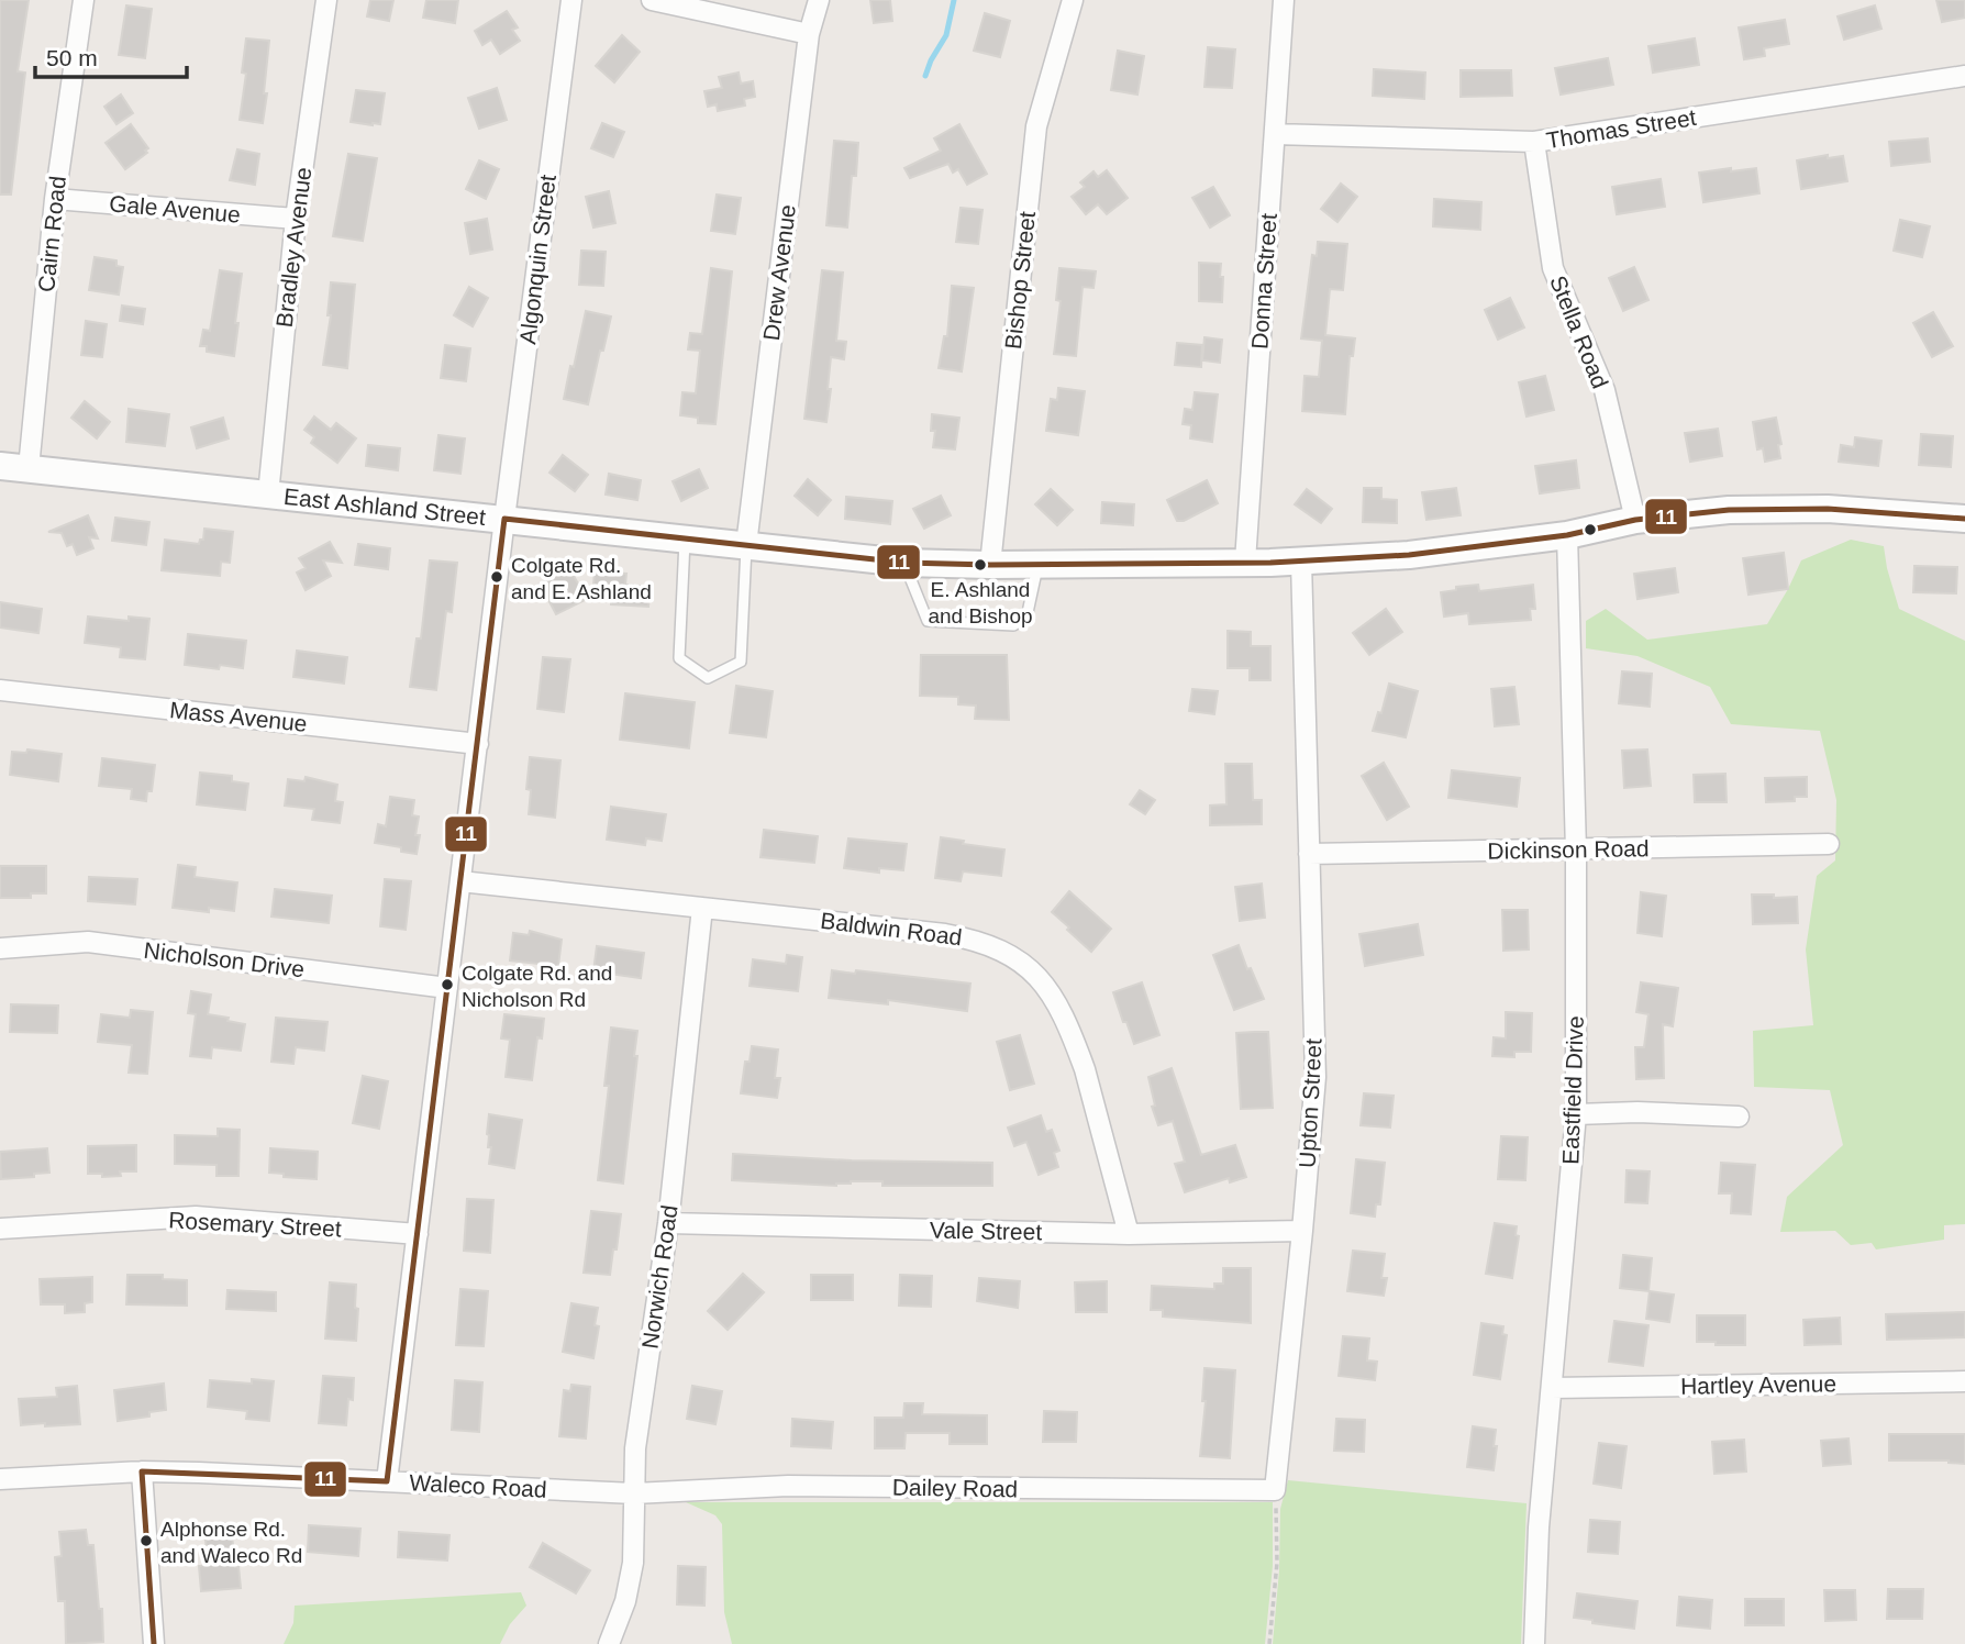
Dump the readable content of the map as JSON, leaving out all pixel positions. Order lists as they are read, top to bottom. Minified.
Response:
{"streets":{"main road":["East Ashland Street"],"street":["Thomas Street","Gale Avenue","Cairn Road","Bradley Avenue","Algonquin Street","Drew Avenue","Bishop Street","Donna Street","Stella Road","Mass Avenue","Dickinson Road","Baldwin Road","Nicholson Drive","Eastfield Drive","Upton Street","Rosemary Street","Vale Street","Norwich Road","Hartley Avenue","Waleco Road","Dailey Road"]},"crossings":[["Thomas Street","Donna Street"],["Thomas Street","Stella Road"],["Gale Avenue","Cairn Road"],["Gale Avenue","Bradley Avenue"],["Cairn Road","East Ashland Street"],["Bradley Avenue","East Ashland Street"],["Algonquin Street","East Ashland Street"],["Algonquin Street","Mass Avenue"],["Algonquin Street","Baldwin Road"],["Algonquin Street","Nicholson Drive"],["Algonquin Street","Rosemary Street"],["Algonquin Street","Waleco Road"],["Drew Avenue","East Ashland Street"],["Bishop Street","East Ashland Street"],["Donna Street","East Ashland Street"],["Stella Road","East Ashland Street"],["East Ashland Street","Eastfield Drive"],["East Ashland Street","Upton Street"],["Dickinson Road","Eastfield Drive"],["Dickinson Road","Upton Street"],["Baldwin Road","Vale Street"],["Baldwin Road","Norwich Road"],["Eastfield Drive","Hartley Avenue"],["Upton Street","Vale Street"],["Upton Street","Dailey Road"],["Vale Street","Norwich Road"],["Norwich Road","Waleco Road"],["Norwich Road","Dailey Road"],["Waleco Road","Dailey Road"]],"places":["E. Ashland and Bishop","Colgate Rd. and E. Ashland","Colgate Rd. and Nicholson Rd","Alphonse Rd. and Waleco Rd"],"lines":["transit line 11"],"scale_bar":"50 m"}
